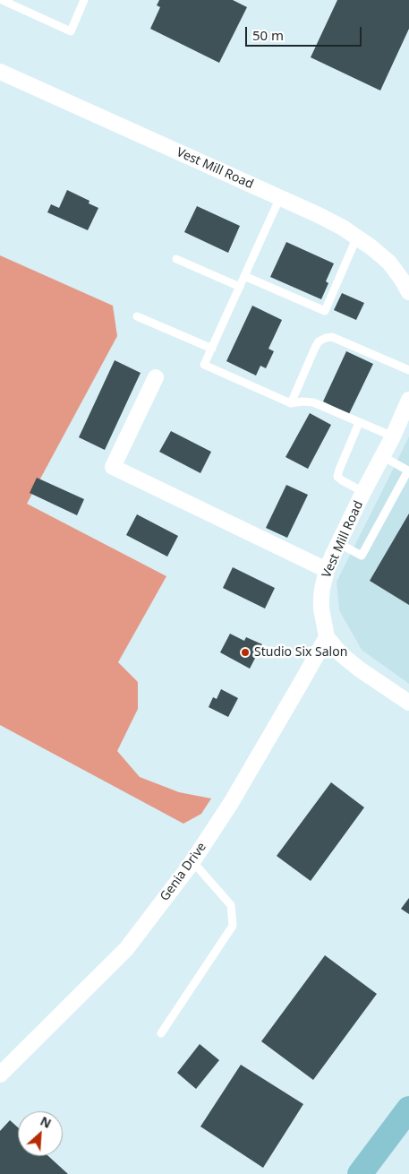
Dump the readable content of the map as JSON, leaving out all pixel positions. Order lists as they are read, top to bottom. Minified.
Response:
{"streets":{"street":["Vest Mill Road","Genia Drive"]},"crossings":[["Vest Mill Road","Genia Drive"]],"places":["Studio Six Salon"],"scale_bar":"50 m","north":"top right"}
